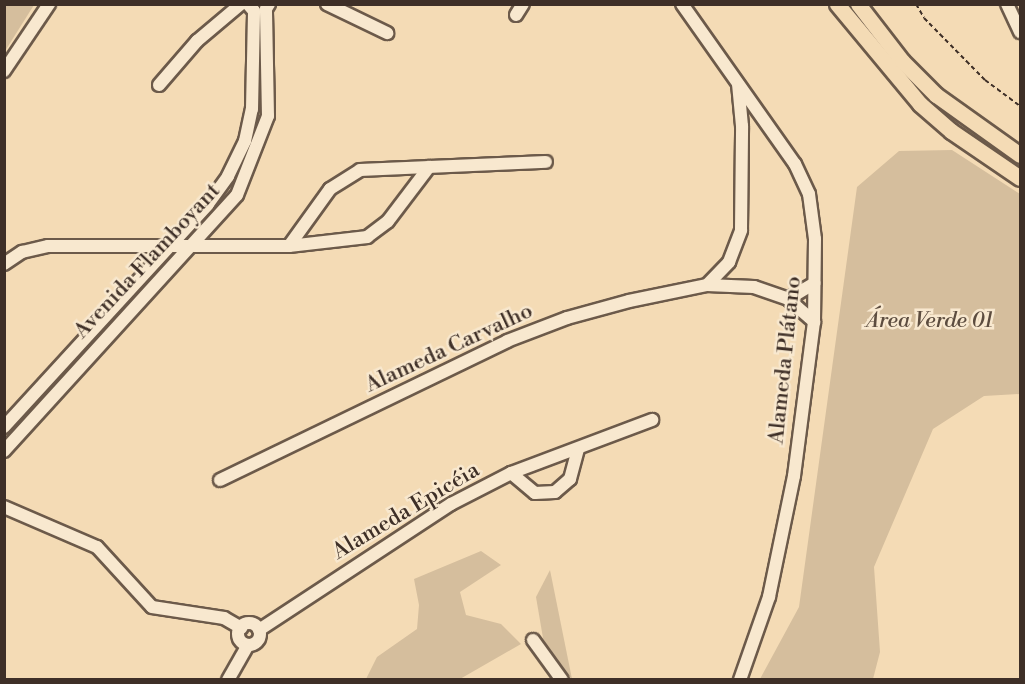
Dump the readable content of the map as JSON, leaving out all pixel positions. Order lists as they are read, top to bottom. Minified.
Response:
{"streets":{"street":["Avenida Flamboyant","Alameda Carvalho","Alameda Plátano","Alameda Epicéia"]},"parks":["Área Verde 01"]}
